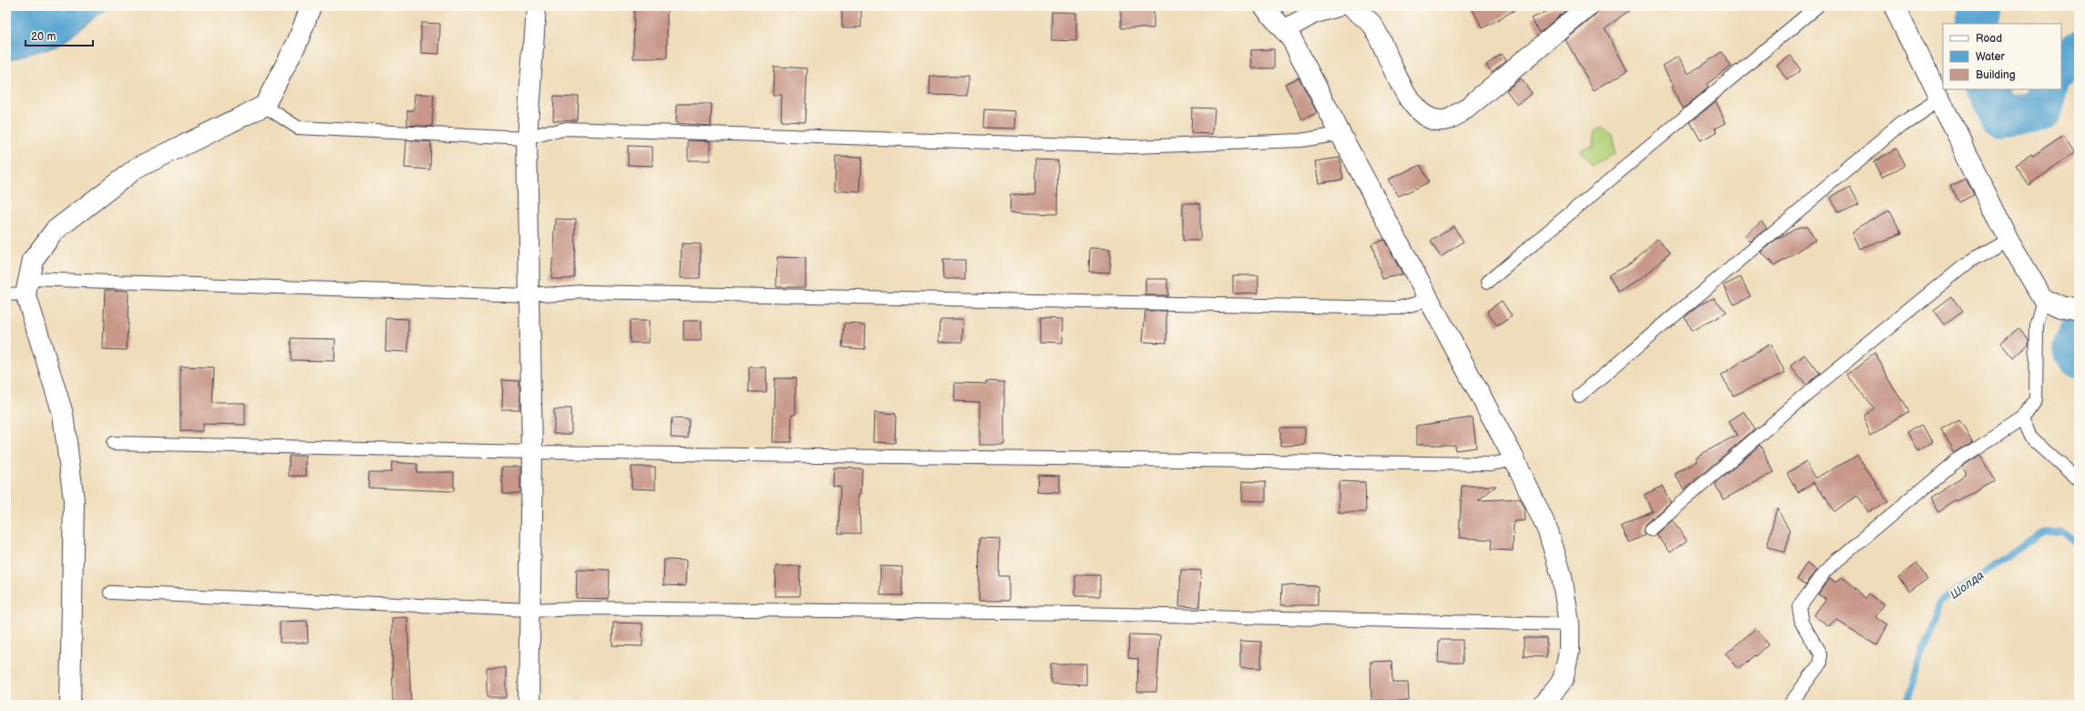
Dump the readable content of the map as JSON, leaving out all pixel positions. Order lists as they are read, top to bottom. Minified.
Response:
{"water":["Шолда"],"legend":["Road","Water","Building"],"scale_bar":"20 m"}
